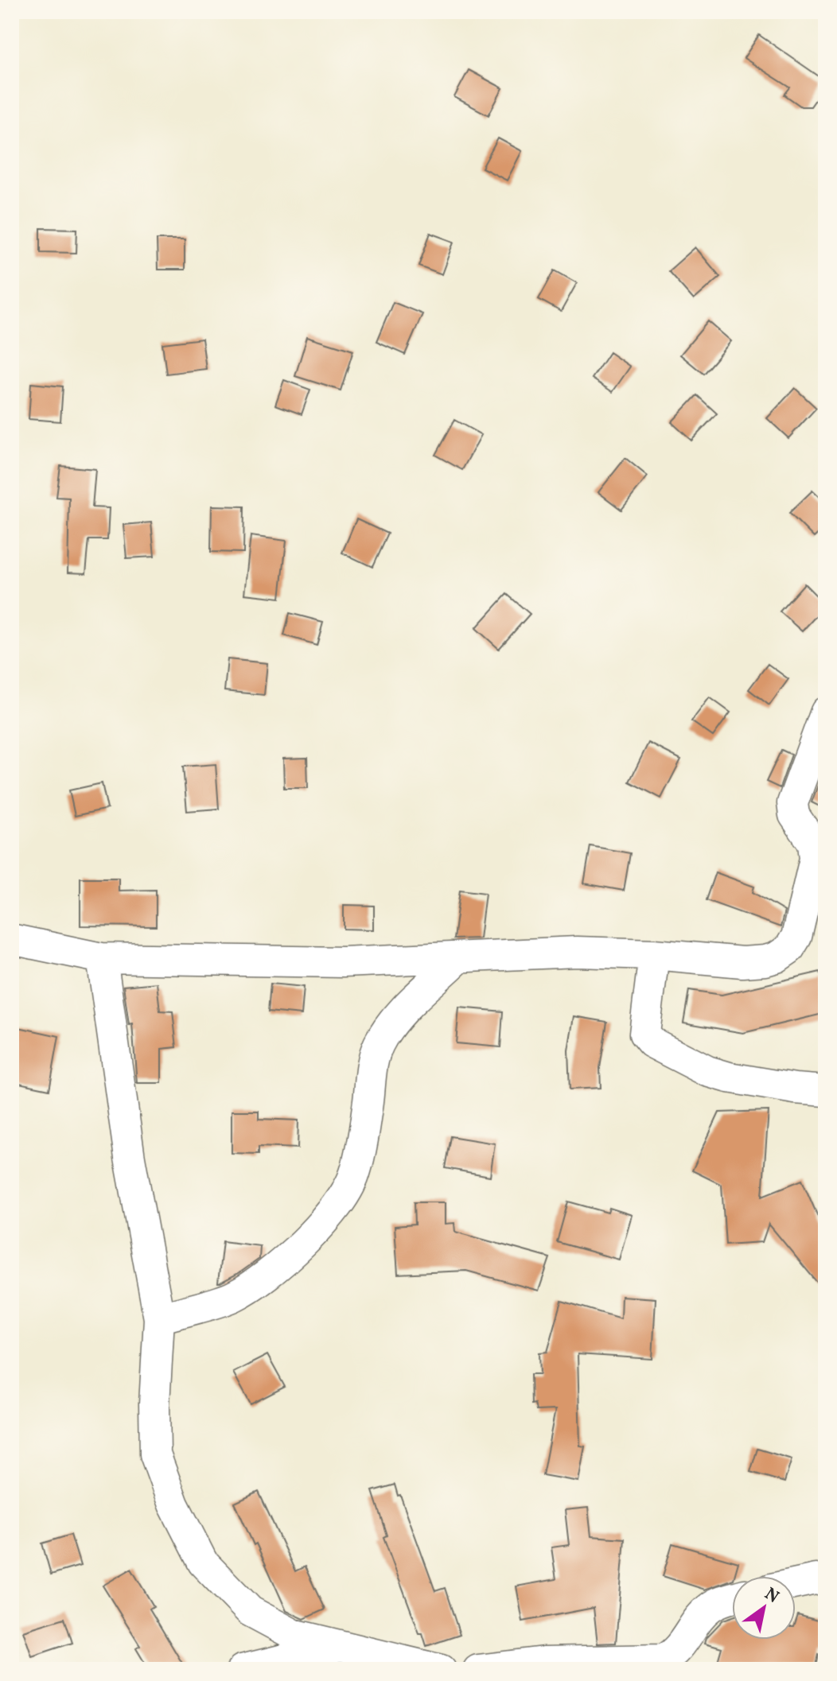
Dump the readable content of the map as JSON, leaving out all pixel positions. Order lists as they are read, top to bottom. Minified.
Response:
{"north":"top right"}
